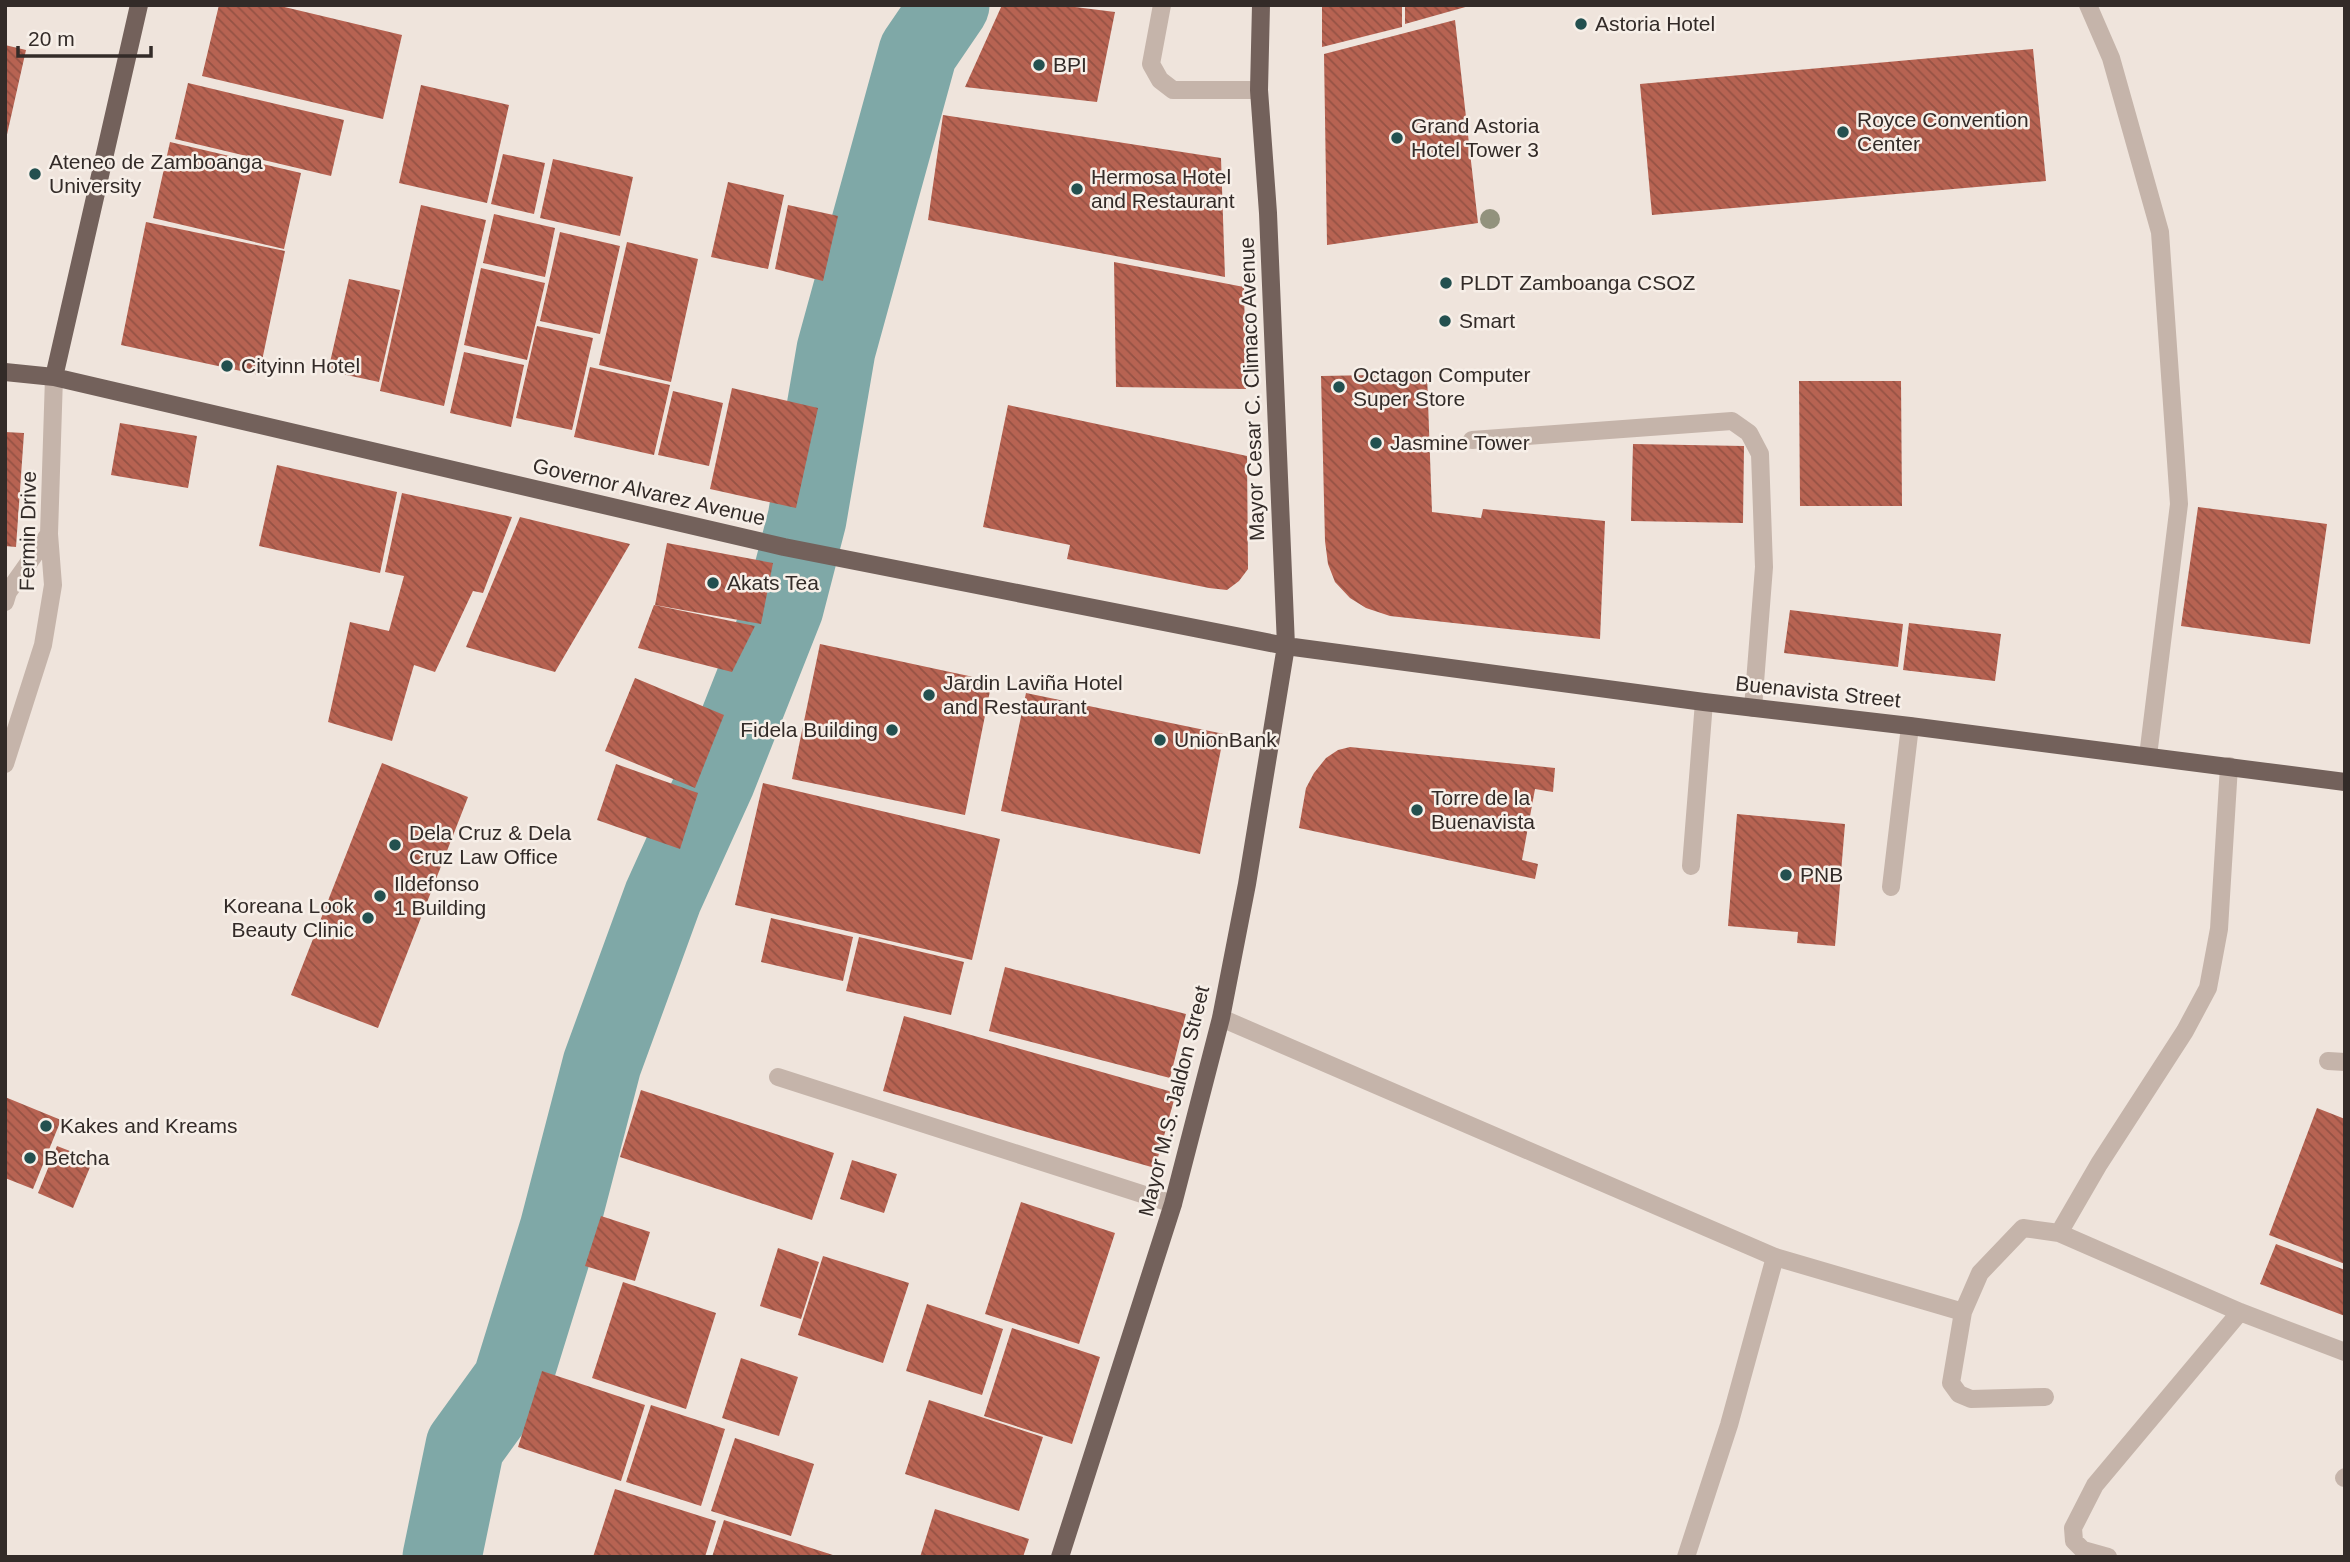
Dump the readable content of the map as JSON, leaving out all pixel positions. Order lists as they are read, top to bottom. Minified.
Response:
{"streets":{"main road":["Mayor Cesar C. Climaco Avenue","Governor Alvarez Avenue","Buenavista Street","Mayor M.S. Jaldon Street"],"street":["Fermin Drive"]},"crossings":[["Mayor Cesar C. Climaco Avenue","Governor Alvarez Avenue"],["Mayor Cesar C. Climaco Avenue","Buenavista Street"],["Mayor Cesar C. Climaco Avenue","Mayor M.S. Jaldon Street"],["Governor Alvarez Avenue","Fermin Drive"],["Governor Alvarez Avenue","Buenavista Street"],["Governor Alvarez Avenue","Mayor M.S. Jaldon Street"],["Buenavista Street","Mayor M.S. Jaldon Street"]],"places":["Astoria Hotel","BPI","Royce Convention Center","Grand Astoria Hotel Tower 3","Ateneo de Zamboanga University","Hermosa Hotel and Restaurant","PLDT Zamboanga CSOZ","Smart","Cityinn Hotel","Octagon Computer Super Store","Jasmine Tower","Akats Tea","Jardin Laviña Hotel and Restaurant","Fidela Building","UnionBank","Torre de la Buenavista","Dela Cruz & Dela Cruz Law Office","PNB","Ildefonso 1 Building","Koreana Look Beauty Clinic","Kakes and Kreams","Betcha"],"scale_bar":"20 m"}
